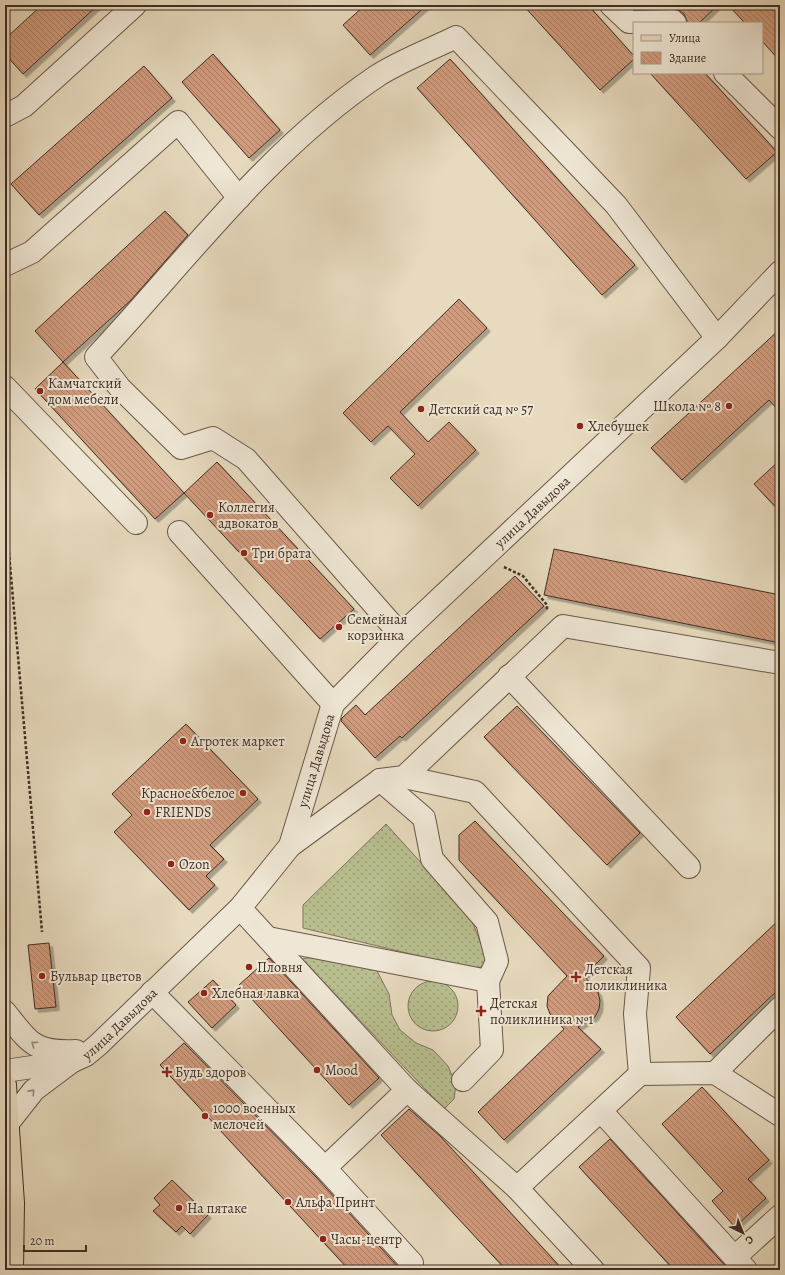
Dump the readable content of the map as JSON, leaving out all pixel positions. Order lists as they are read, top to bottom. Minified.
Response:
{"streets":{"street":["улица Давыдова"]},"places":{"other":["Камчатский дом мебели","Школа № 8","Детский сад № 57","Хлебушек","Коллегия адвокатов","Три брата","Семейная корзинка","Агротек маркет","Красное&белое","FRIENDS","Ozon","Пловня","Бульвар цветов","Хлебная лавка","Mood","1000 военных мелочей","Альфа Принт","На пятаке","Часы-центр"],"health":["Детская поликлиника","Детская поликлиника №1","Будь здоров"]},"legend":["Улица","Здание"],"scale_bar":"20 m","north":"bottom right"}
